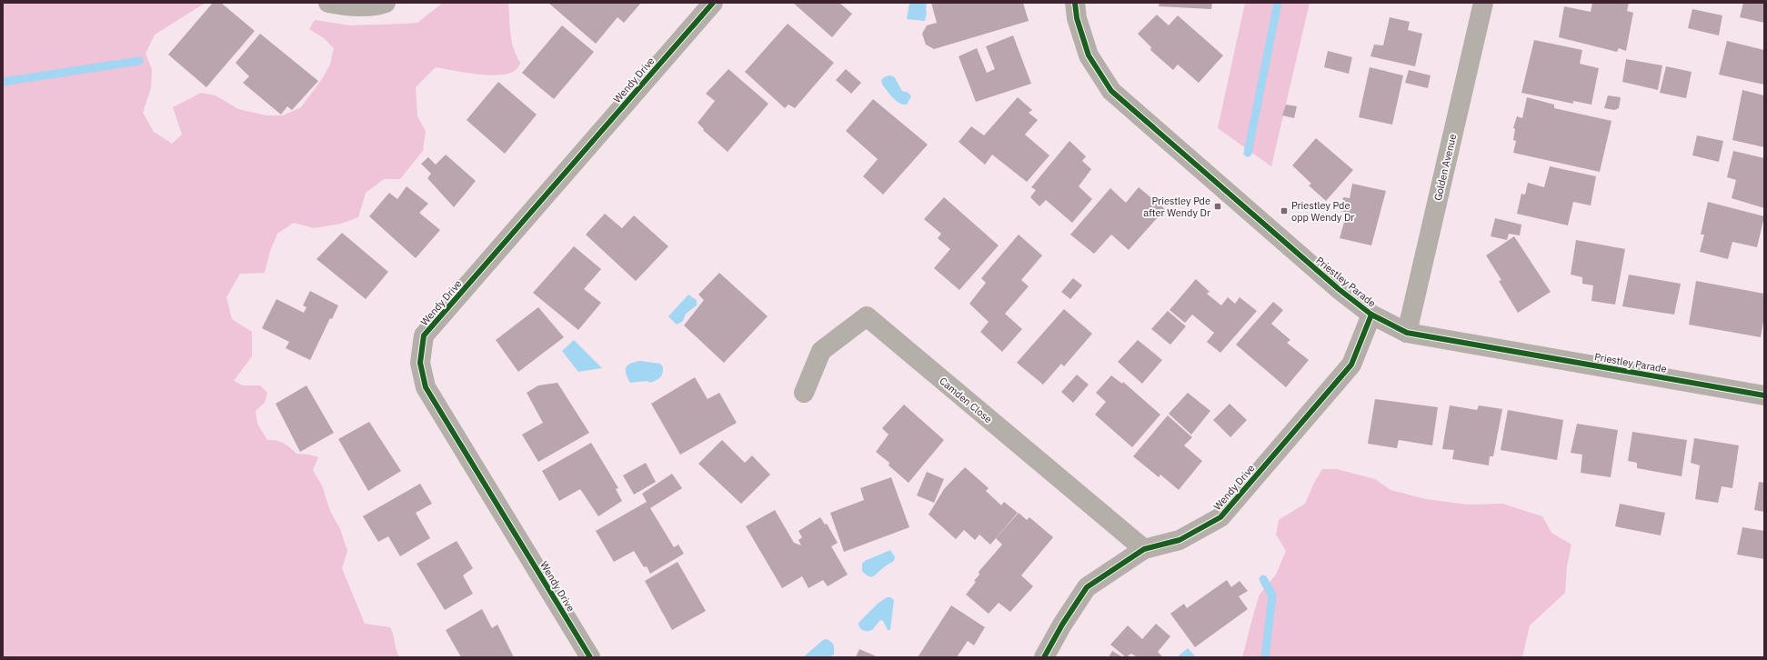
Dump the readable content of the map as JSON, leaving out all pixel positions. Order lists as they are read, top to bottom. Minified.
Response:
{"streets":{"street":["Wendy Drive","Golden Avenue","Priestley Parade","Camden Close"]},"crossings":[["Wendy Drive","Priestley Parade"],["Wendy Drive","Camden Close"],["Golden Avenue","Priestley Parade"]],"places":{"transit":["Priestley Pde after Wendy Dr","Priestley Pde opp Wendy Dr"]}}
